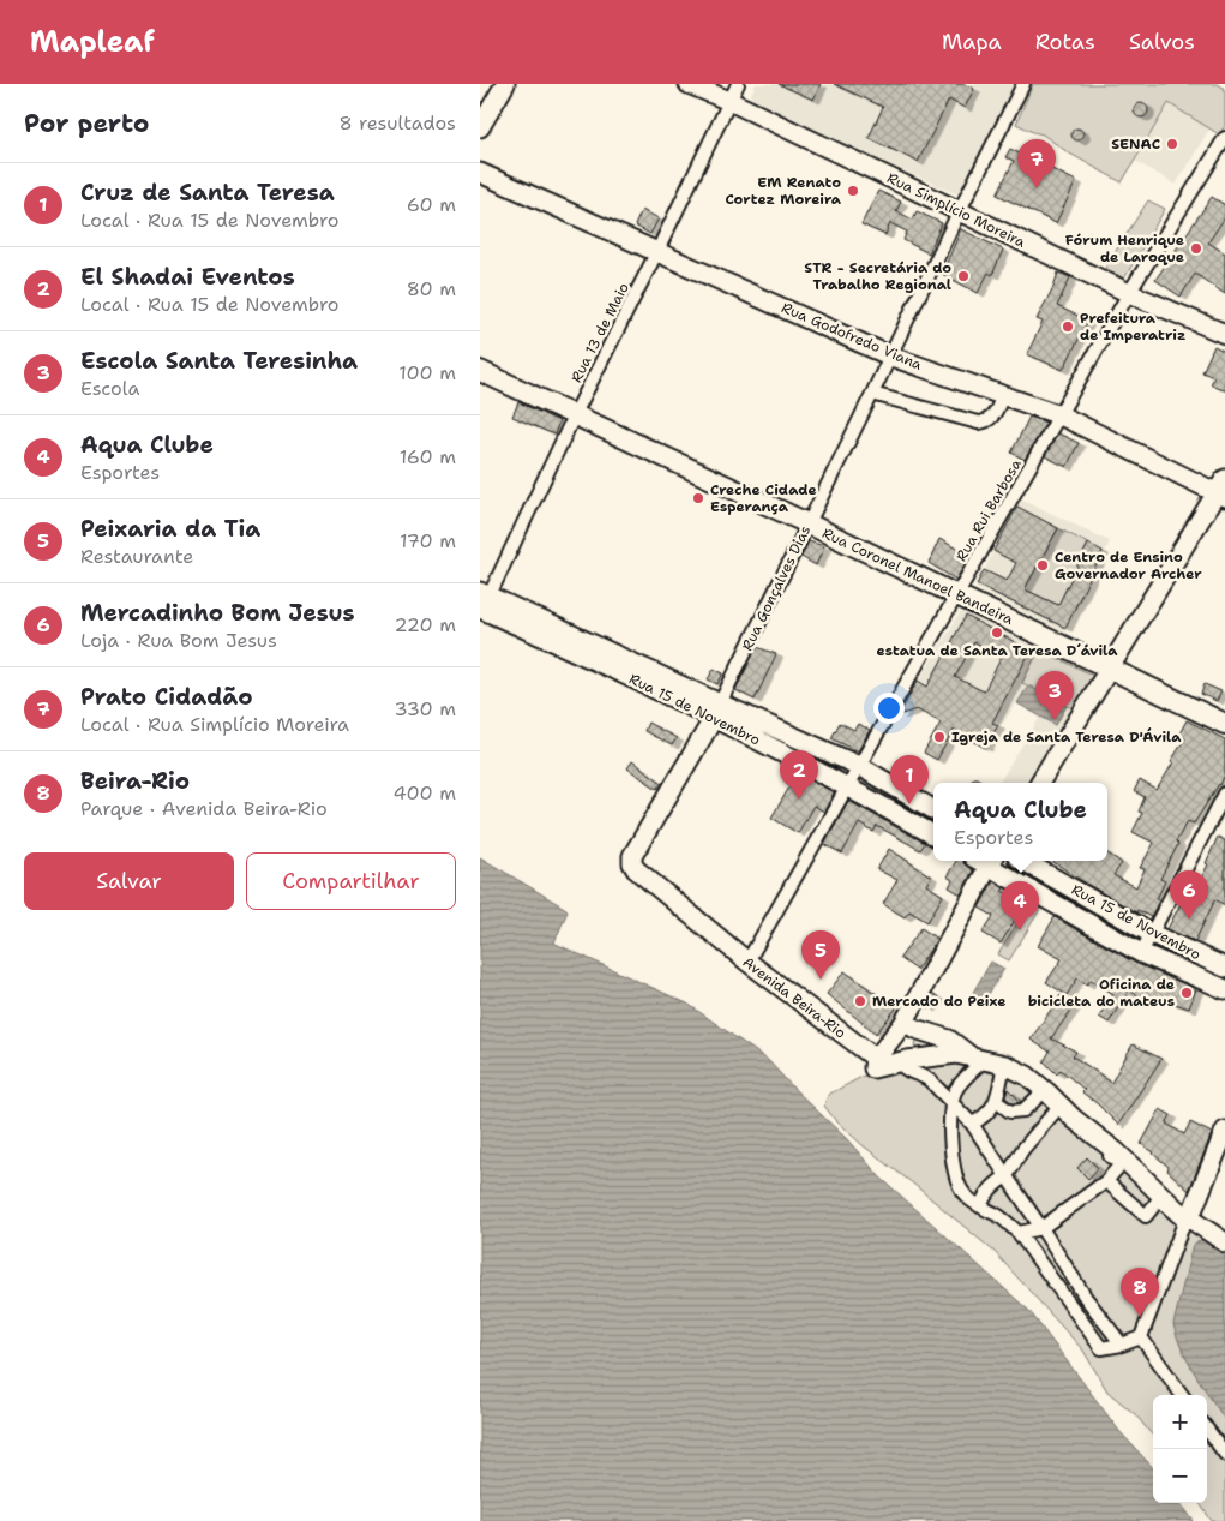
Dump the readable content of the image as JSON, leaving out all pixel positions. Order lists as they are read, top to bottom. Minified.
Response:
{"streets":{"main road":["Rua Simplício Moreira","Rua Godofredo Viana","Rua Coronel Manoel Bandeira","Rua Gonçalves Dias","Rua 15 de Novembro","Avenida Beira-Rio"],"street":["Rua 13 de Maio","Rua Rui Barbosa"]},"crossings":[["Rua Simplício Moreira","Rua 13 de Maio"],["Rua Simplício Moreira","Rua Rui Barbosa"],["Rua Simplício Moreira","Rua Gonçalves Dias"],["Rua 13 de Maio","Rua Godofredo Viana"],["Rua 13 de Maio","Rua Coronel Manoel Bandeira"],["Rua 13 de Maio","Rua 15 de Novembro"],["Rua Godofredo Viana","Rua Rui Barbosa"],["Rua Godofredo Viana","Rua Gonçalves Dias"],["Rua Rui Barbosa","Rua Coronel Manoel Bandeira"],["Rua Rui Barbosa","Rua 15 de Novembro"],["Rua Rui Barbosa","Avenida Beira-Rio"],["Rua Coronel Manoel Bandeira","Rua Gonçalves Dias"],["Rua Gonçalves Dias","Rua 15 de Novembro"],["Rua Gonçalves Dias","Avenida Beira-Rio"]],"places":["SENAC","EM Renato Cortez Moreira","Fórum Henrique de Laroque","STR - Secretária do Trabalho Regional","Prefeitura de Imperatriz","Creche Cidade Esperança","Centro de Ensino Governador Archer","estatua de Santa Teresa D´ávila","Igreja de Santa Teresa D'Ávila","Oficina de bicicleta do mateus","Mercado do Peixe"],"page":{"header":"Mapleaf","nav":["Mapa","Rotas","Salvos"],"heading":["Por perto","8 resultados"],"pins":["7","3","2","1","6","4","5","8"],"list":[{"mark":"1","name":"Cruz de Santa Teresa","note":"Local · Rua 15 de Novembro","value":"60 m"},{"mark":"2","name":"El Shadai Eventos","note":"Local · Rua 15 de Novembro","value":"80 m"},{"mark":"3","name":"Escola Santa Teresinha","note":"Escola","value":"100 m"},{"mark":"4","name":"Aqua Clube","note":"Esportes","value":"160 m"},{"mark":"5","name":"Peixaria da Tia","note":"Restaurante","value":"170 m"},{"mark":"6","name":"Mercadinho Bom Jesus","note":"Loja · Rua Bom Jesus","value":"220 m"},{"mark":"7","name":"Prato Cidadão","note":"Local · Rua Simplício Moreira","value":"330 m"},{"mark":"8","name":"Beira-Rio","note":"Parque · Avenida Beira-Rio","value":"400 m"}],"popup":["Aqua Clube","Esportes"],"buttons":["Salvar","Compartilhar"],"map_buttons":["+","−"]}}
